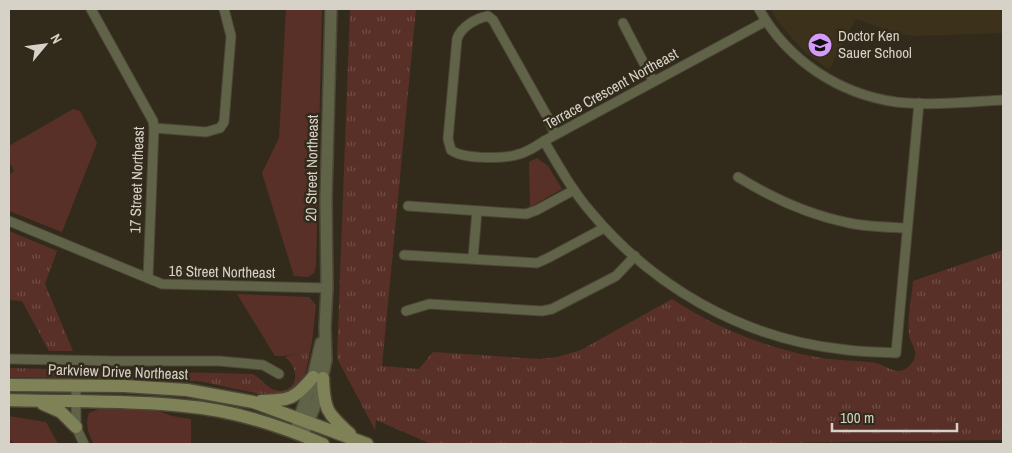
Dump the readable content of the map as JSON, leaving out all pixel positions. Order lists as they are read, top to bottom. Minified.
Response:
{"streets":{"main road":["Parkview Drive Northeast"],"street":["Terrace Crescent Northeast","20 Street Northeast","17 Street Northeast","16 Street Northeast"]},"crossings":[["20 Street Northeast","16 Street Northeast"],["20 Street Northeast","Parkview Drive Northeast"],["17 Street Northeast","16 Street Northeast"]],"places":{"school or university":["Doctor Ken Sauer School"]},"scale_bar":"100 m","north":"top right"}
